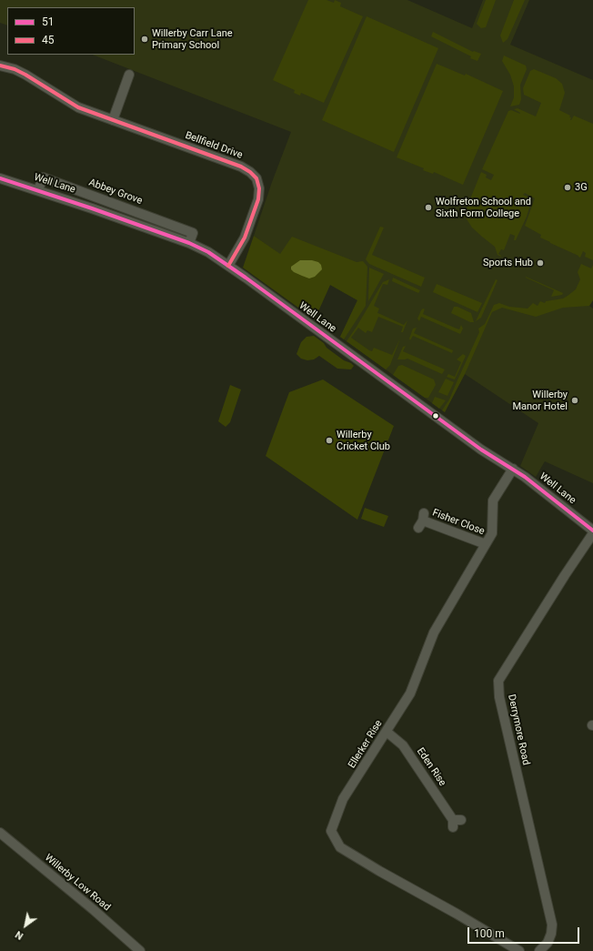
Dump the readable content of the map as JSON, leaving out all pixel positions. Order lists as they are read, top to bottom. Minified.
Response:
{"streets":{"street":["Bellfield Drive","Well Lane","Abbey Grove","Fisher Close","Derrymore Road","Ellerker Rise","Eden Rise","Willerby Low Road"]},"crossings":[["Bellfield Drive","Well Lane"],["Well Lane","Abbey Grove"],["Well Lane","Ellerker Rise"],["Fisher Close","Ellerker Rise"],["Ellerker Rise","Eden Rise"]],"places":["Willerby Carr Lane Primary School","3G","Wolfreton School and Sixth Form College","Sports Hub","Willerby Manor Hotel","Willerby Cricket Club"],"lines":["transit line 45","transit line 51"],"legend":["51","45"],"scale_bar":"100 m","north":"bottom left"}
